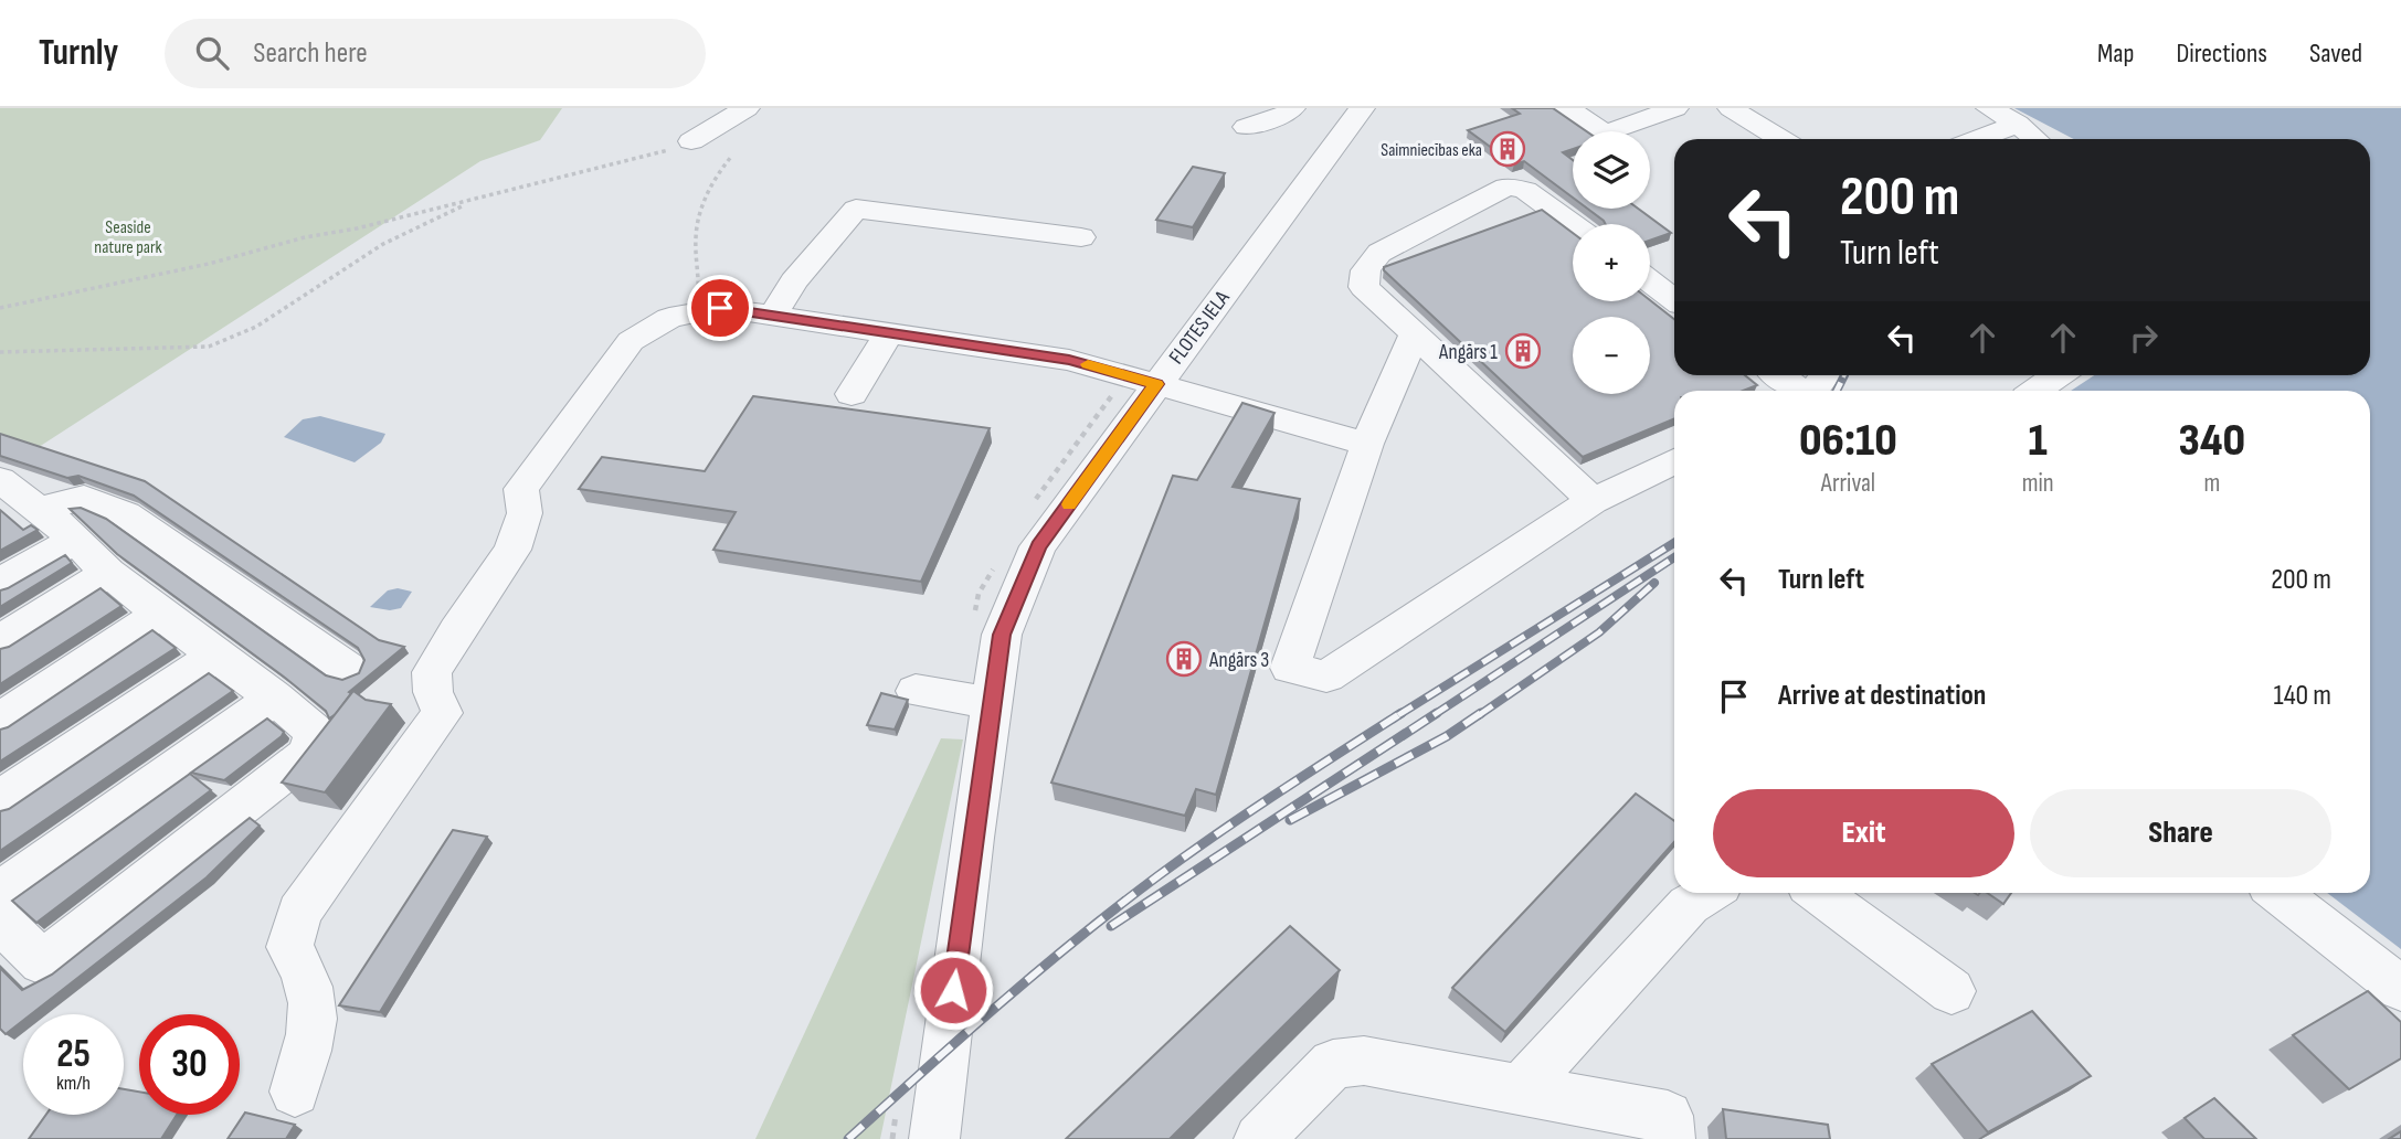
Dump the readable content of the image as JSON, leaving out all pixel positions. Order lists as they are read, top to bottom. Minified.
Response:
{"streets":{"street":["FLOTES IELA"]},"parks":["Seaside nature park"],"places":{"building":["Saimniecības eka","Angārs 1","Angārs 3"]},"page":{"header":"Turnly","search":"Search here","nav":["Map","Directions","Saved"],"map_buttons":["+","−"],"turn":["200 m","Turn left"],"eta":["06:10","Arrival","1","min","340","m"],"list":[{"name":"Turn left","value":"200 m"},{"name":"Arrive at destination","value":"140 m"}],"buttons":["Exit","Share"],"speed":"25 km/h","limit":"30"}}
